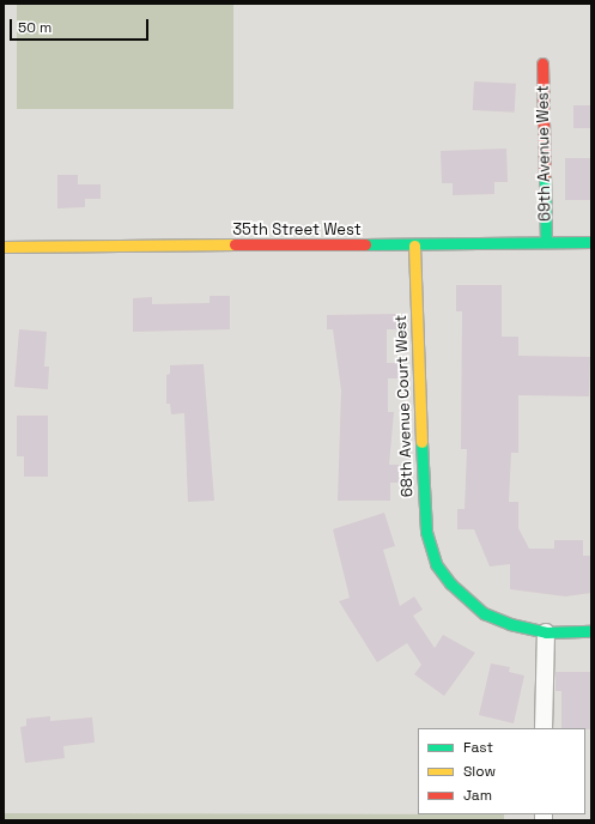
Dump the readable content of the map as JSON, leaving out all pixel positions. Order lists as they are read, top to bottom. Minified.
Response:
{"streets":{"street":["69th Avenue West","35th Street West","68th Avenue Court West"]},"crossings":[["69th Avenue West","35th Street West"],["35th Street West","68th Avenue Court West"]],"legend":["Fast","Slow","Jam"],"scale_bar":"50 m"}
